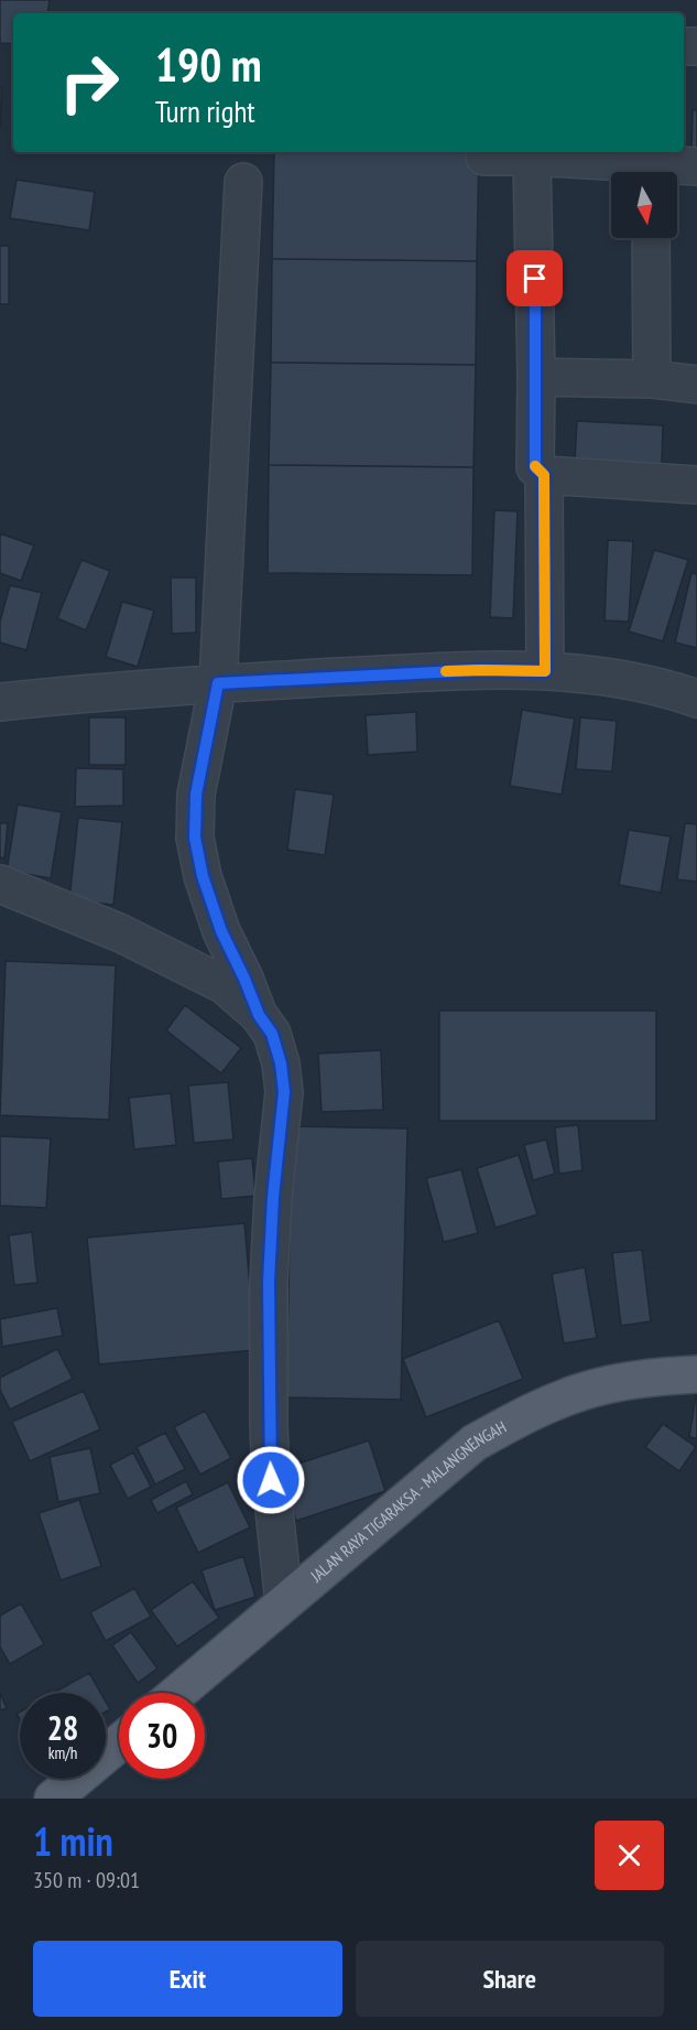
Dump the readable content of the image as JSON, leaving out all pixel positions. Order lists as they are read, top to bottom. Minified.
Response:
{"streets":{"main road":["JALAN RAYA TIGARAKSA - MALANGNENGAH"]},"north":"bottom","page":{"turn":["190 m","Turn right"],"speed":"28 km/h","limit":"30","heading":["1 min","350 m · 09:01"],"buttons":["Exit","Share"]}}
